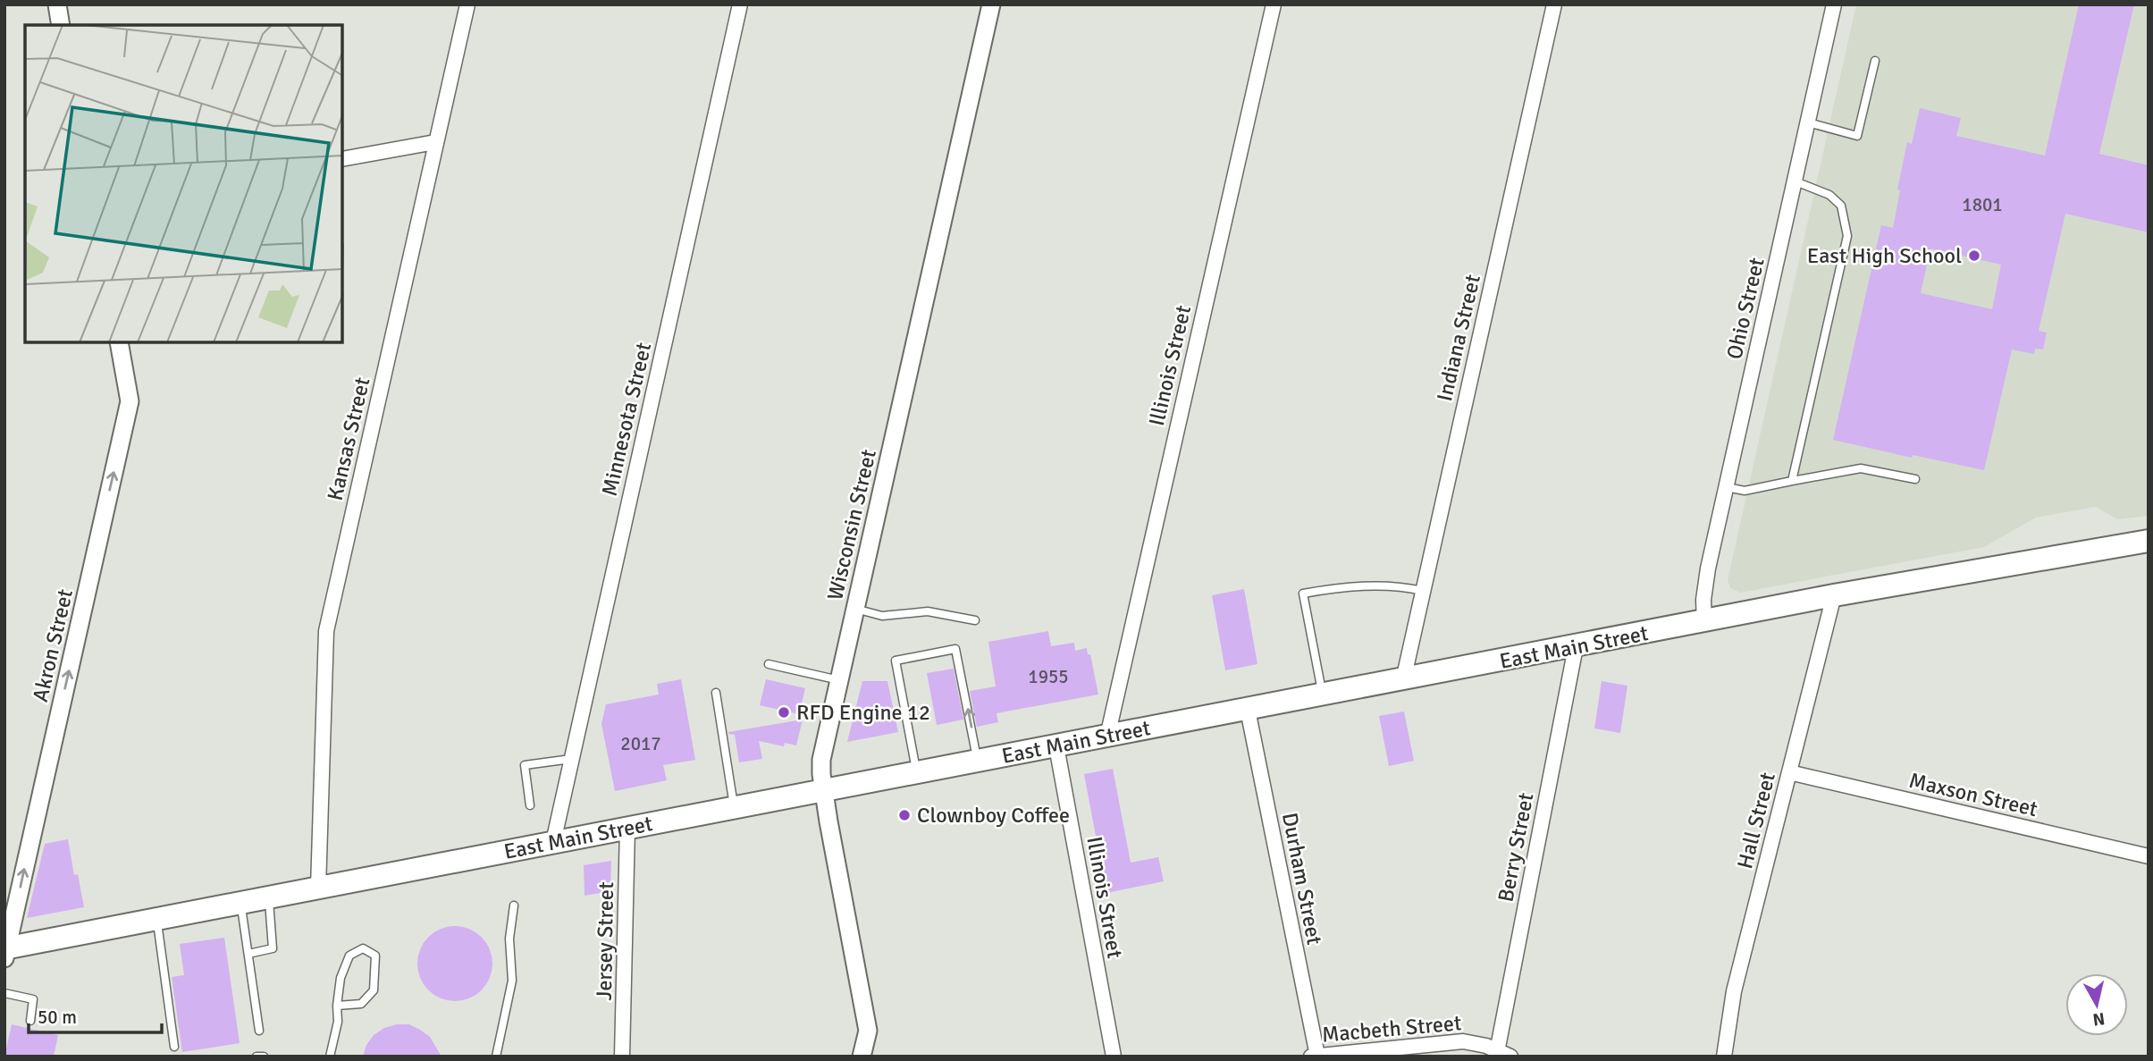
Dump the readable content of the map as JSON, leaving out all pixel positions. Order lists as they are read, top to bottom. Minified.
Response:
{"streets":{"main road":["East Main Street"],"street":["Ohio Street","Indiana Street","Illinois Street","Minnesota Street","Kansas Street","Wisconsin Street","Akron Street","Maxson Street","Hall Street","Berry Street","Durham Street","Jersey Street","Macbeth Street"]},"crossings":[["Ohio Street","East Main Street"],["Indiana Street","East Main Street"],["Illinois Street","East Main Street"],["Minnesota Street","East Main Street"],["Kansas Street","East Main Street"],["Wisconsin Street","East Main Street"],["Akron Street","East Main Street"],["East Main Street","Hall Street"],["East Main Street","Berry Street"],["East Main Street","Durham Street"],["East Main Street","Jersey Street"],["Maxson Street","Hall Street"],["Berry Street","Macbeth Street"],["Durham Street","Macbeth Street"]],"one_way":["Akron Street"],"places":["East High School","RFD Engine 12","Clownboy Coffee"],"house_numbers":["1801","1955","2017"],"scale_bar":"50 m","north":"bottom"}
